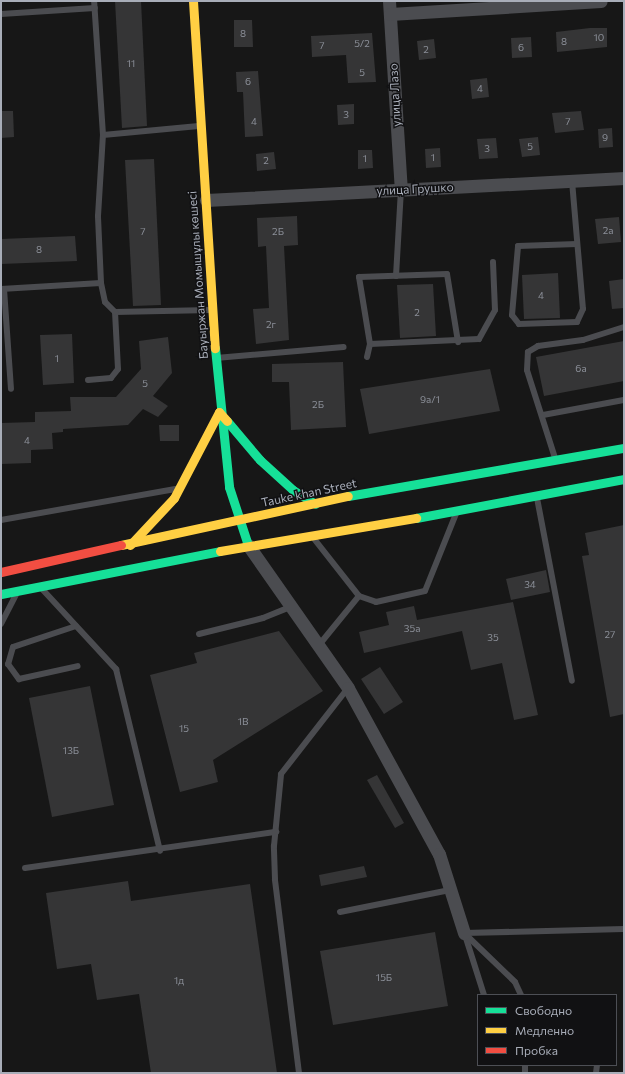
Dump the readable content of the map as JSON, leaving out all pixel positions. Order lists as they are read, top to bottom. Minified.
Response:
{"streets":{"main road":["Бауыржан Момышұлы көшесі","Tauke khan Street"],"street":["улица Лазо","улица Грушко"]},"crossings":[["улица Лазо","улица Грушко"],["улица Грушко","Бауыржан Момышұлы көшесі"],["Бауыржан Момышұлы көшесі","Tauke khan Street"]],"house_numbers":["8","10","8","5/2","7","6","2","11","5","6","4","3","4","7","9","5","3","1","1","2","2а","7","2Б","8","4","2","2г","1","6а","5","9а/1","2Б","4","34","35а","27","35","1В","15","13Б","15Б","1д"],"legend":["Свободно","Медленно","Пробка"]}
